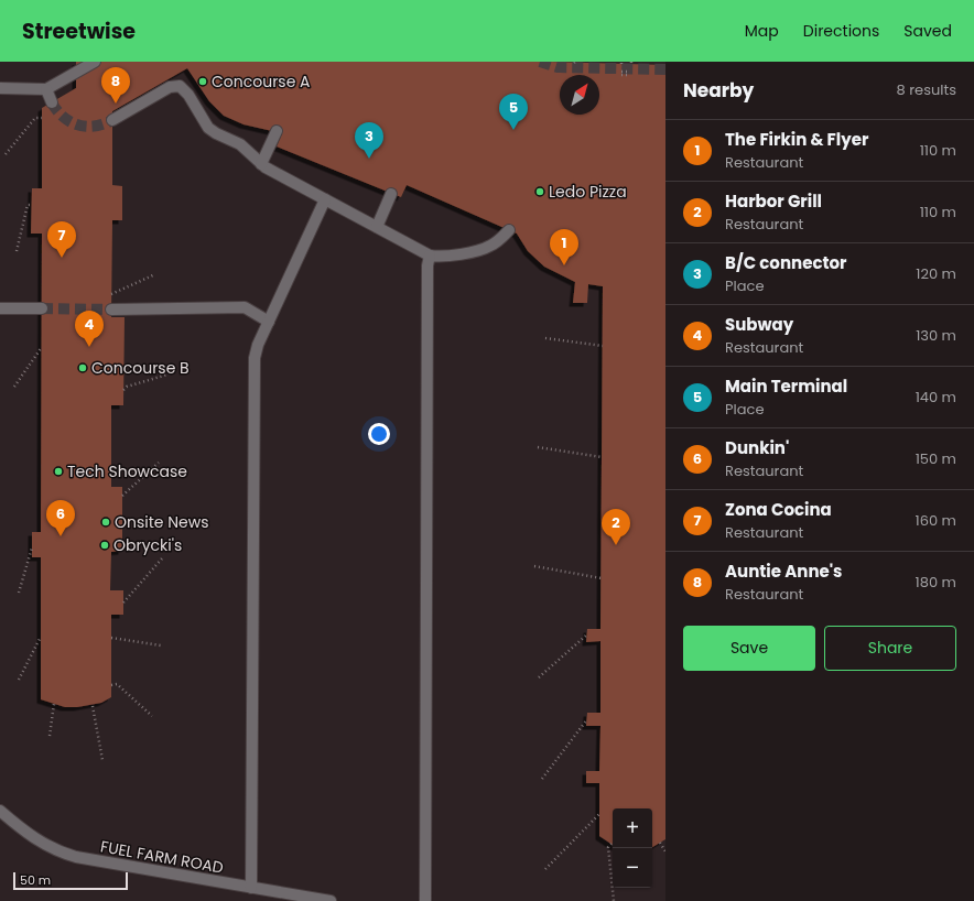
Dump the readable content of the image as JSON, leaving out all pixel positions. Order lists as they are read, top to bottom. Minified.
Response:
{"streets":{"lane":["FUEL FARM ROAD"]},"places":["Concourse A","Ledo Pizza","Concourse B","Tech Showcase","Onsite News","Obrycki's"],"scale_bar":"50 m","north":"top right","page":{"header":"Streetwise","nav":["Map","Directions","Saved"],"heading":["Nearby","8 results"],"pins":["8","5","3","7","1","4","6","2"],"list":[{"mark":"1","name":"The Firkin & Flyer","note":"Restaurant","value":"110 m"},{"mark":"2","name":"Harbor Grill","note":"Restaurant","value":"110 m"},{"mark":"3","name":"B/C connector","note":"Place","value":"120 m"},{"mark":"4","name":"Subway","note":"Restaurant","value":"130 m"},{"mark":"5","name":"Main Terminal","note":"Place","value":"140 m"},{"mark":"6","name":"Dunkin'","note":"Restaurant","value":"150 m"},{"mark":"7","name":"Zona Cocina","note":"Restaurant","value":"160 m"},{"mark":"8","name":"Auntie Anne's","note":"Restaurant","value":"180 m"}],"buttons":["Save","Share"],"map_buttons":["+","−"],"scale":"50 m"}}
